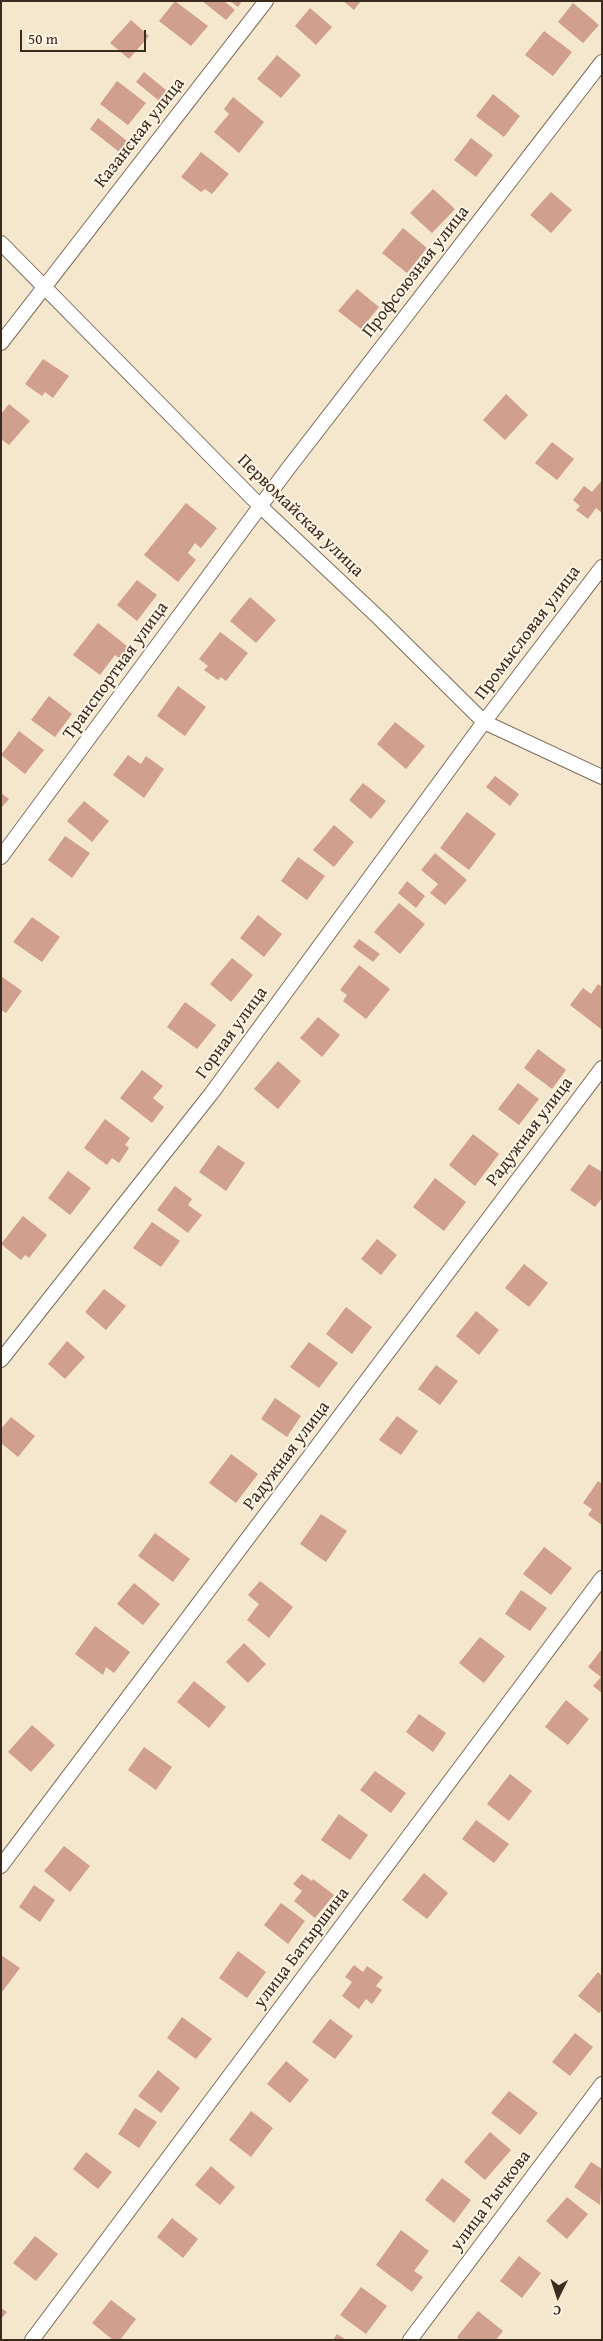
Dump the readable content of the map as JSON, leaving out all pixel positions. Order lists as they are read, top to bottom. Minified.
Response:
{"streets":{"street":["Казанская улица","Профсоюзная улица","Первомайская улица","Промысловая улица","Транспортная улица","Горная улица","Радужная улица","улица Батыршина","улица Рычкова"]},"crossings":[["Казанская улица","Первомайская улица"],["Профсоюзная улица","Первомайская улица"],["Профсоюзная улица","Транспортная улица"],["Первомайская улица","Промысловая улица"],["Первомайская улица","Транспортная улица"],["Первомайская улица","Горная улица"],["Промысловая улица","Горная улица"]],"scale_bar":"50 m","north":"bottom"}
